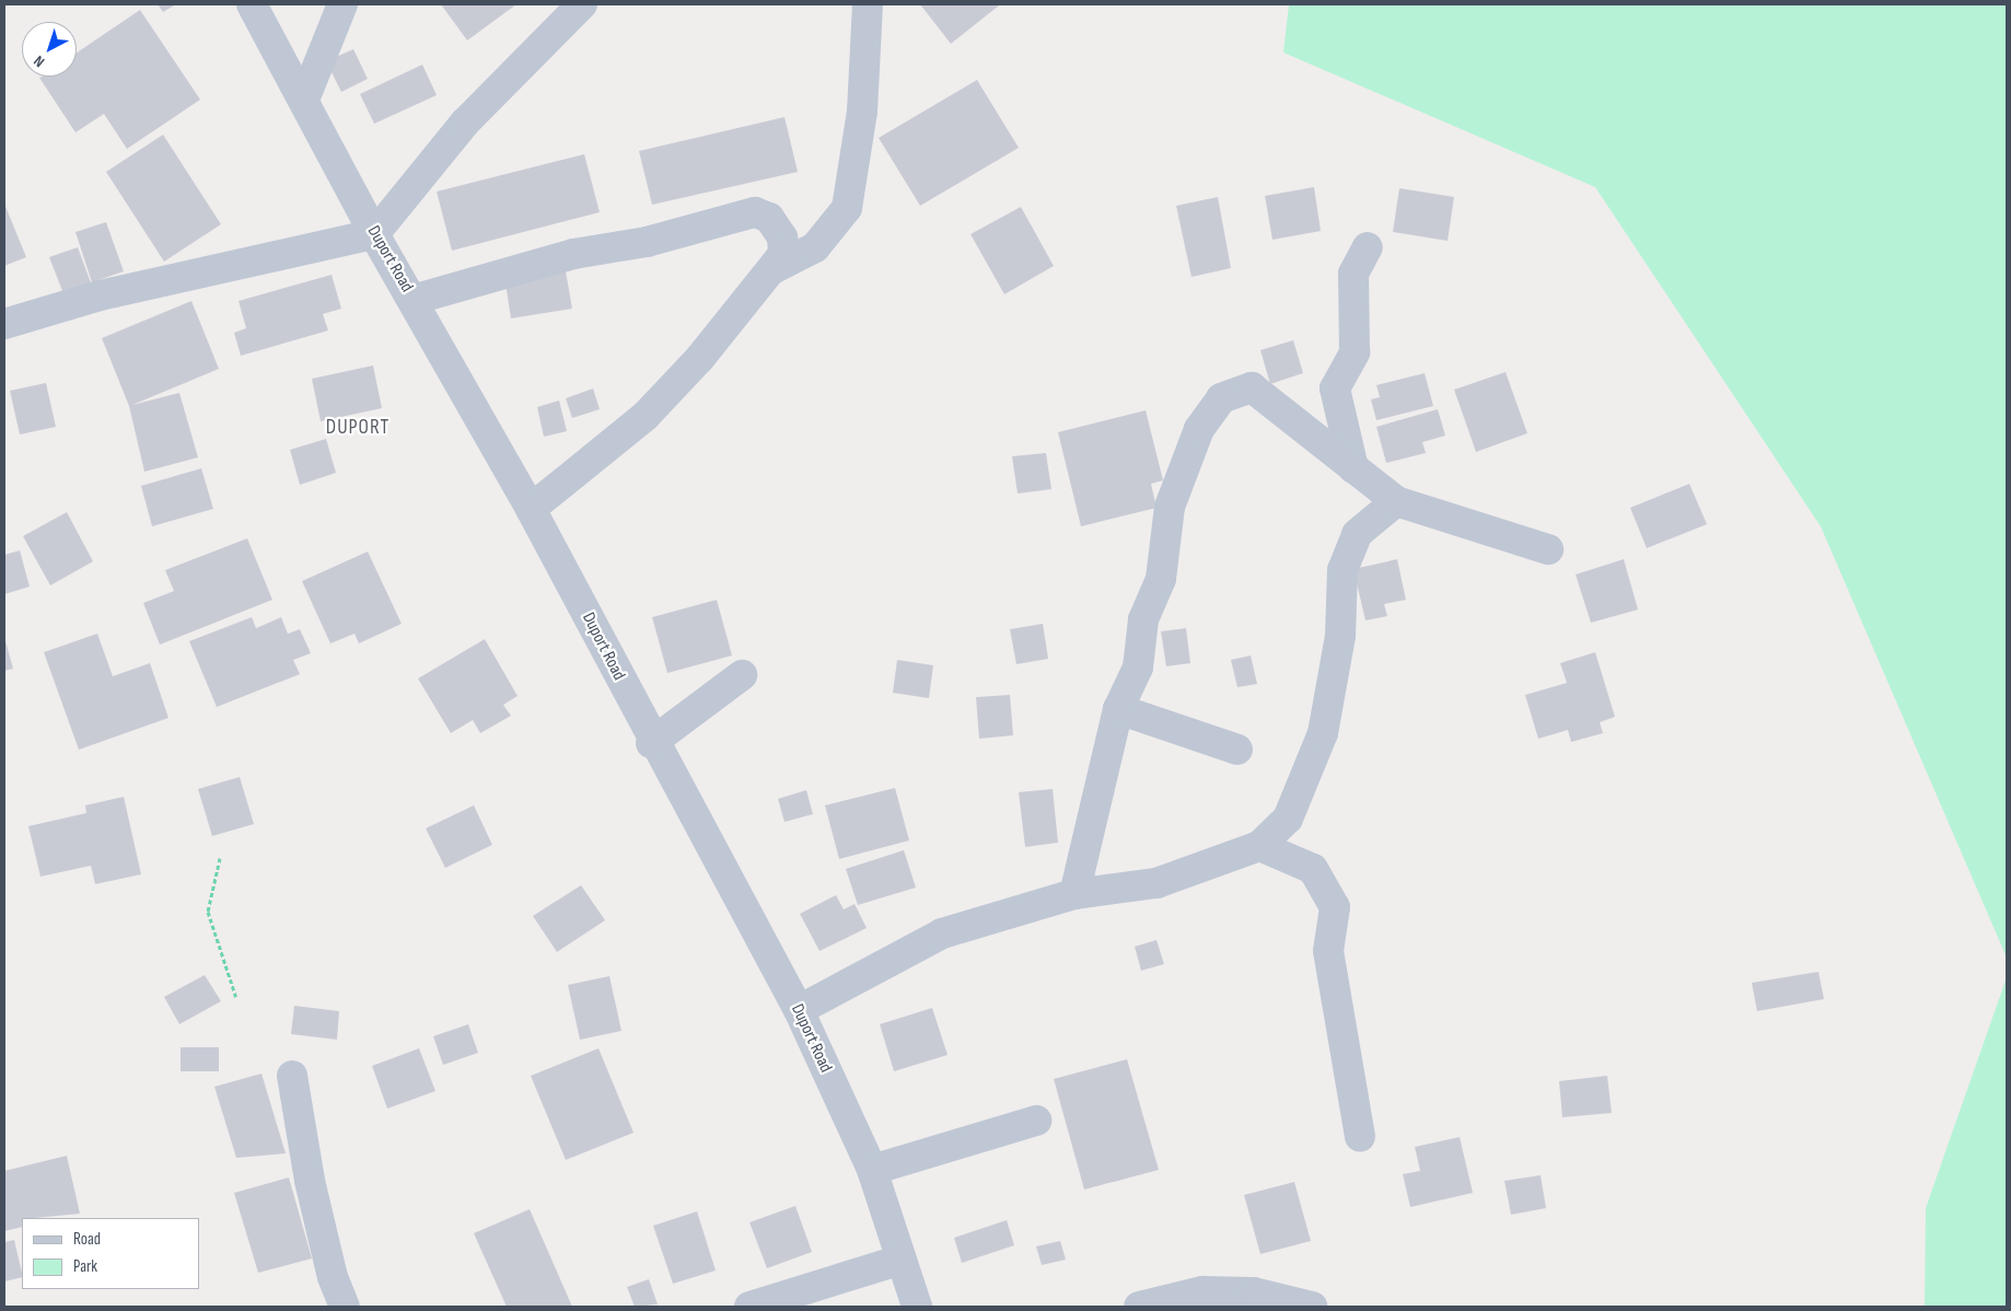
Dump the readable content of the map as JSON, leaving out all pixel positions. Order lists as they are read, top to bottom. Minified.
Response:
{"streets":{"street":["Duport Road"]},"districts":["DUPORT"],"legend":["Road","Park"],"north":"bottom left"}
